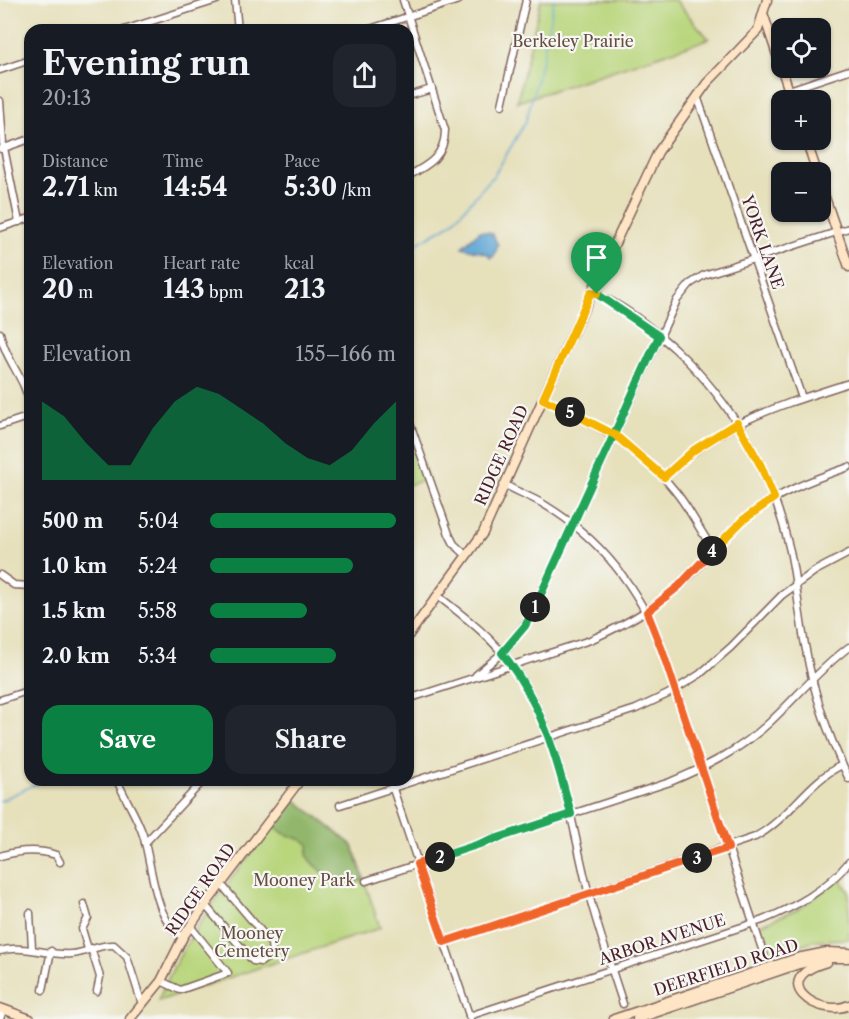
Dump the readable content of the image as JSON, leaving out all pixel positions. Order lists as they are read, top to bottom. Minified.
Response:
{"streets":{"street":["YORK LANE","RIDGE ROAD","ARBOR AVENUE","DEERFIELD ROAD"]},"crossings":[["YORK LANE","RIDGE ROAD"]],"parks":["Berkeley Prairie","Mooney Park","Mooney Cemetery"],"page":{"map_buttons":["+","−"],"heading":["Evening run","20:13"],"stats":[["Distance","2.71 km"],["Time","14:54"],["Pace","5:30 /km"],["Elevation","20 m"],["Heart rate","143 bpm"],["kcal","213"]],"chart":["Elevation","155–166 m"],"pins":["5","4","1","2","3"],"list":[{"name":"500 m","note":"5:04"},{"name":"1.0 km","note":"5:24"},{"name":"1.5 km","note":"5:58"},{"name":"2.0 km","note":"5:34"}],"buttons":["Save","Share"]}}
